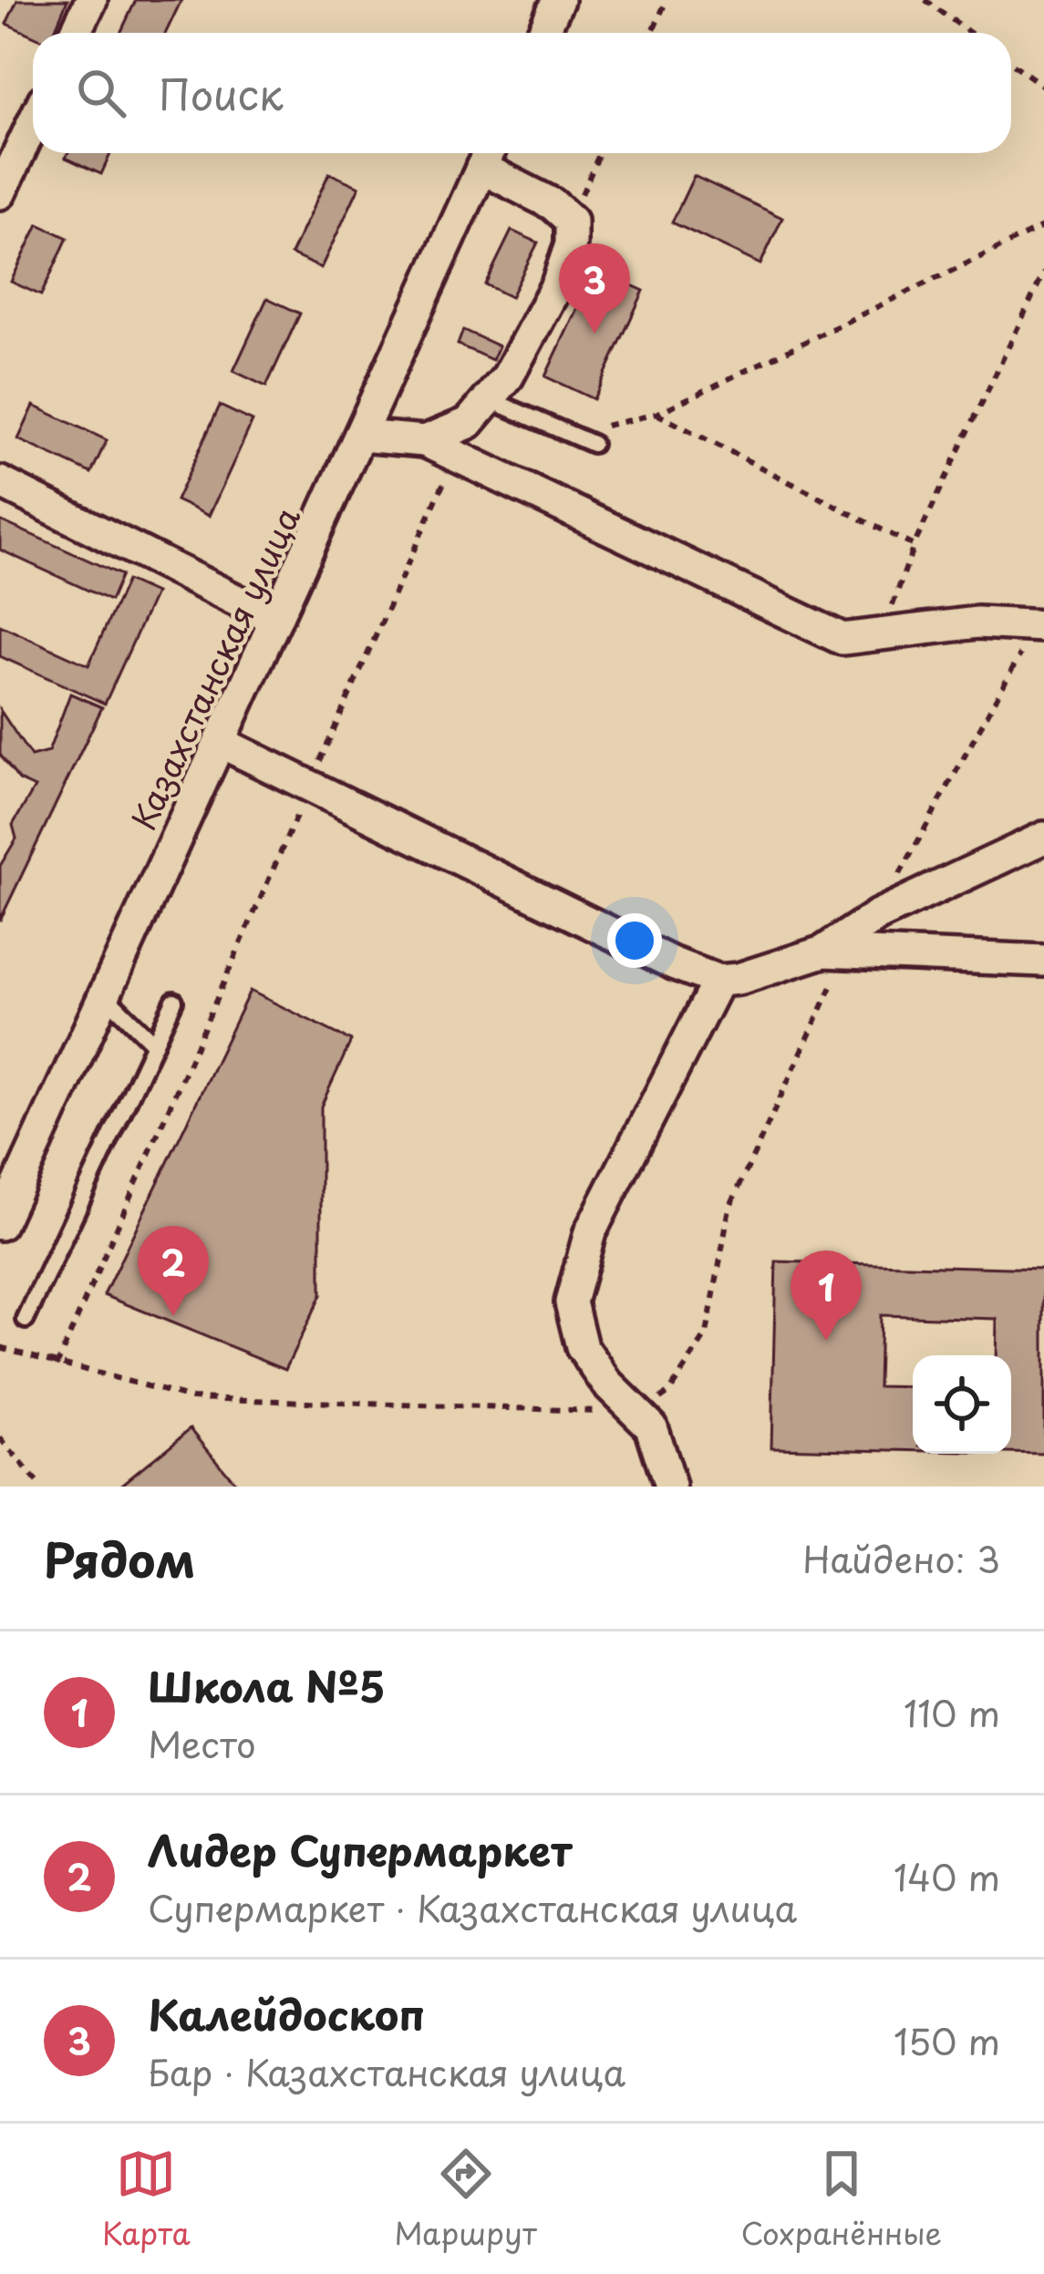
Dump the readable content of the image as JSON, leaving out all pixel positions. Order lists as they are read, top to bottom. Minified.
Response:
{"streets":{"street":["Казахстанская улица"]},"page":{"search":"Поиск","pins":["3","2","1"],"heading":["Рядом","Найдено: 3"],"list":[{"mark":"1","name":"Школа №5","note":"Место","value":"110 m"},{"mark":"2","name":"Лидер Супермаркет","note":"Супермаркет · Казахстанская улица","value":"140 m"},{"mark":"3","name":"Калейдоскоп","note":"Бар · Казахстанская улица","value":"150 m"}],"nav":["Карта","Маршрут","Сохранённые"]}}
